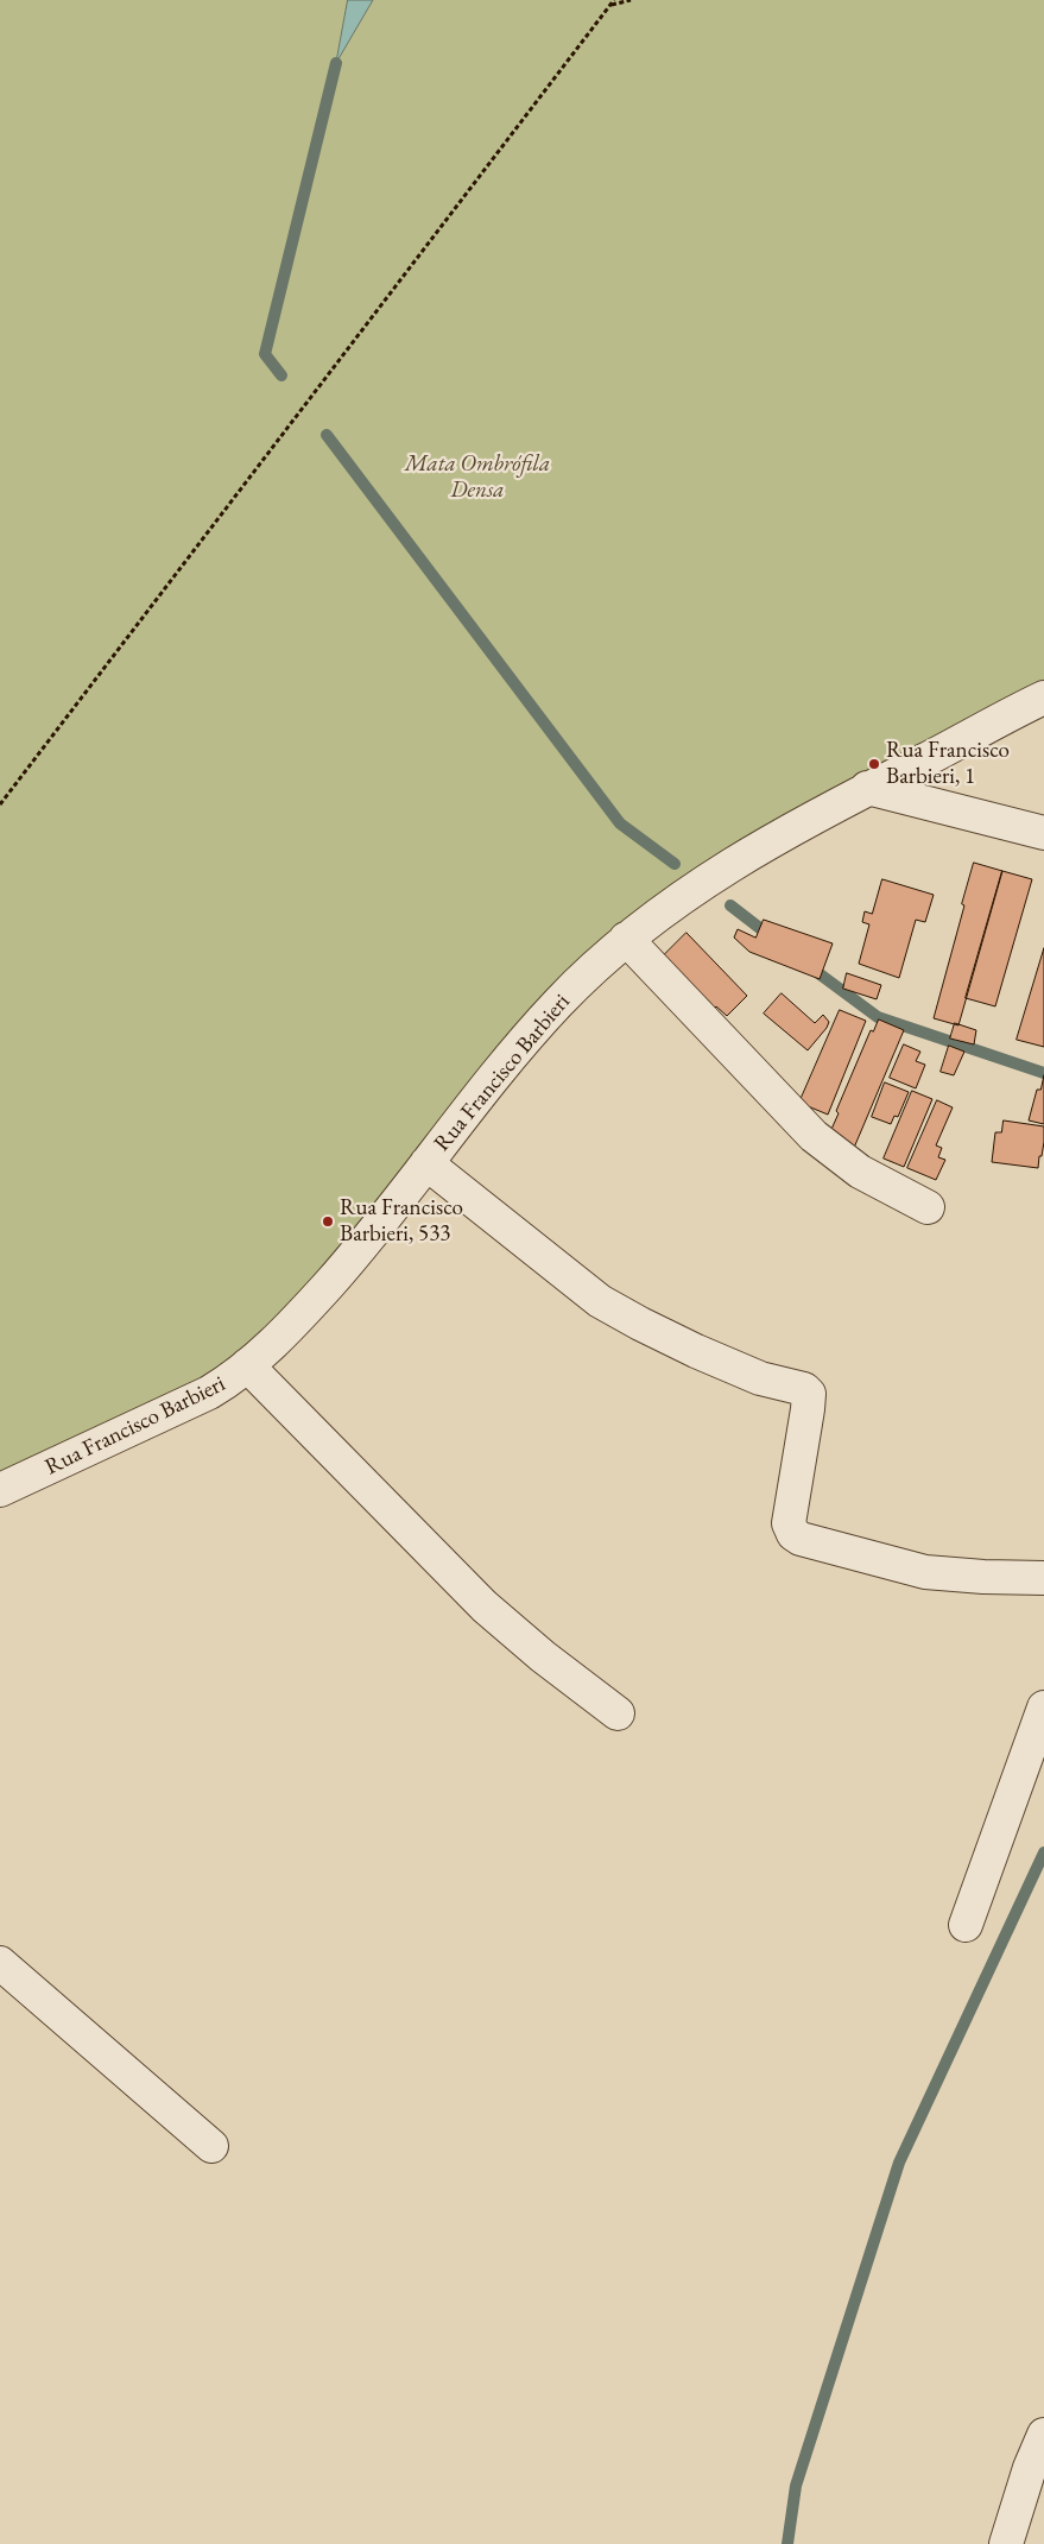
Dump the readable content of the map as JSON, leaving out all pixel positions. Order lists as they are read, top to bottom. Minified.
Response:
{"streets":{"street":["Rua Francisco Barbieri"]},"parks":["Mata Ombrófila Densa"],"places":["Rua Francisco Barbieri, 1","Rua Francisco Barbieri, 533"]}
